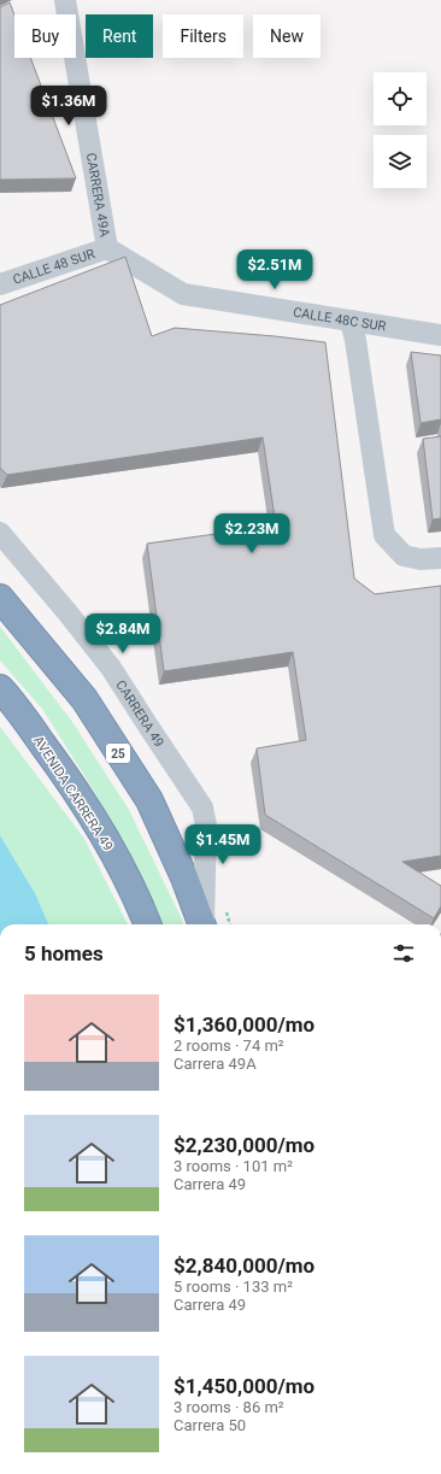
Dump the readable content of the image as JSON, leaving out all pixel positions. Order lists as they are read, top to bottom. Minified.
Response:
{"streets":{"highway":["25","AVENIDA CARRERA 49"],"street":["CARRERA 49A","CALLE 48 SUR","CALLE 48C SUR","CARRERA 49"]},"crossings":[["CARRERA 49A","CALLE 48 SUR"],["CARRERA 49A","CALLE 48C SUR"],["CALLE 48 SUR","CALLE 48C SUR"]],"page":{"chip":["Buy","Rent","Filters","New"],"price":["$1.36M","$2.51M","$2.23M","$2.84M","$1.45M"],"heading":"5 homes","list":[{"name":"$1,360,000/mo","note":"2 rooms · 74 m² · Carrera 49A"},{"name":"$2,230,000/mo","note":"3 rooms · 101 m² · Carrera 49"},{"name":"$2,840,000/mo","note":"5 rooms · 133 m² · Carrera 49"},{"name":"$1,450,000/mo","note":"3 rooms · 86 m² · Carrera 50"}]}}
